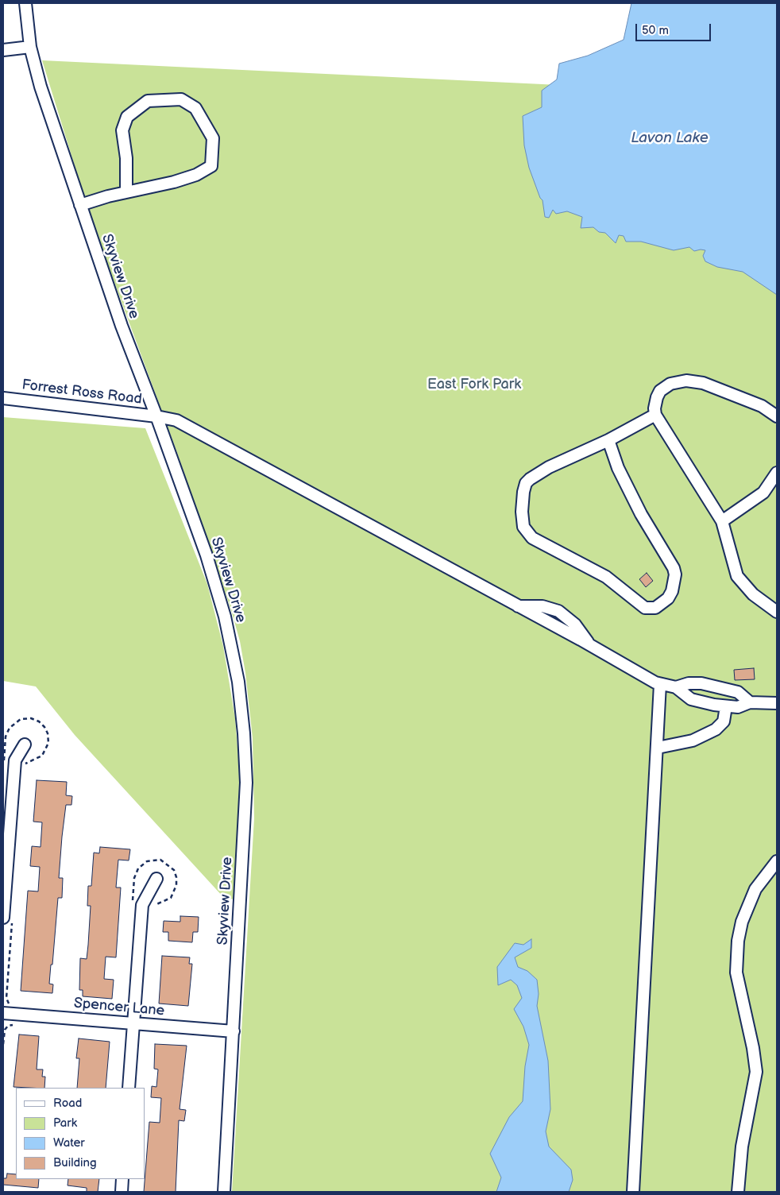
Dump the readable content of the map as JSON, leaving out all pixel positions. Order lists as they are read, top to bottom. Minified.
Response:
{"streets":{"street":["Skyview Drive","Forrest Ross Road","Spencer Lane"]},"crossings":[["Skyview Drive","Forrest Ross Road"],["Skyview Drive","Spencer Lane"]],"water":["Lavon Lake"],"parks":["East Fork Park"],"legend":["Road","Park","Water","Building"],"scale_bar":"50 m"}
